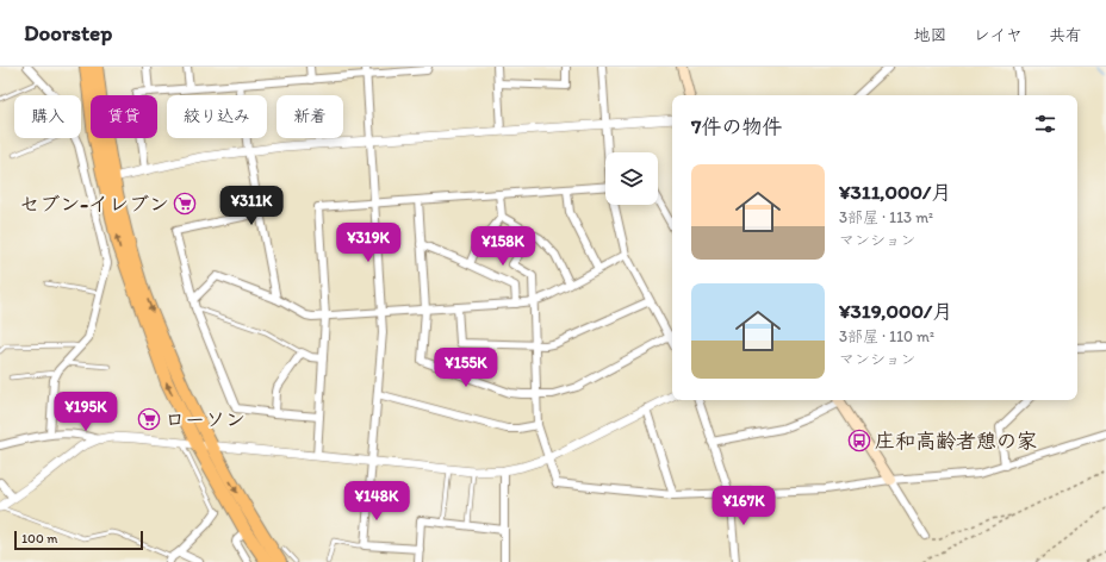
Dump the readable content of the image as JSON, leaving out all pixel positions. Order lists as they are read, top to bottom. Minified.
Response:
{"places":{"supermarket":["セブン-イレブン","ローソン"],"bus stop":["庄和高齢者憩の家"]},"scale_bar":"100 m","page":{"header":"Doorstep","nav":["地図","レイヤ","共有"],"chip":["購入","賃貸","絞り込み","新着"],"heading":"7件の物件","list":[{"name":"¥311,000/月","note":"3部屋 · 113 m² · マンション"},{"name":"¥319,000/月","note":"3部屋 · 110 m² · マンション"}],"price":["¥311K","¥319K","¥158K","¥155K","¥195K","¥148K","¥167K"],"scale":"100 m"}}
